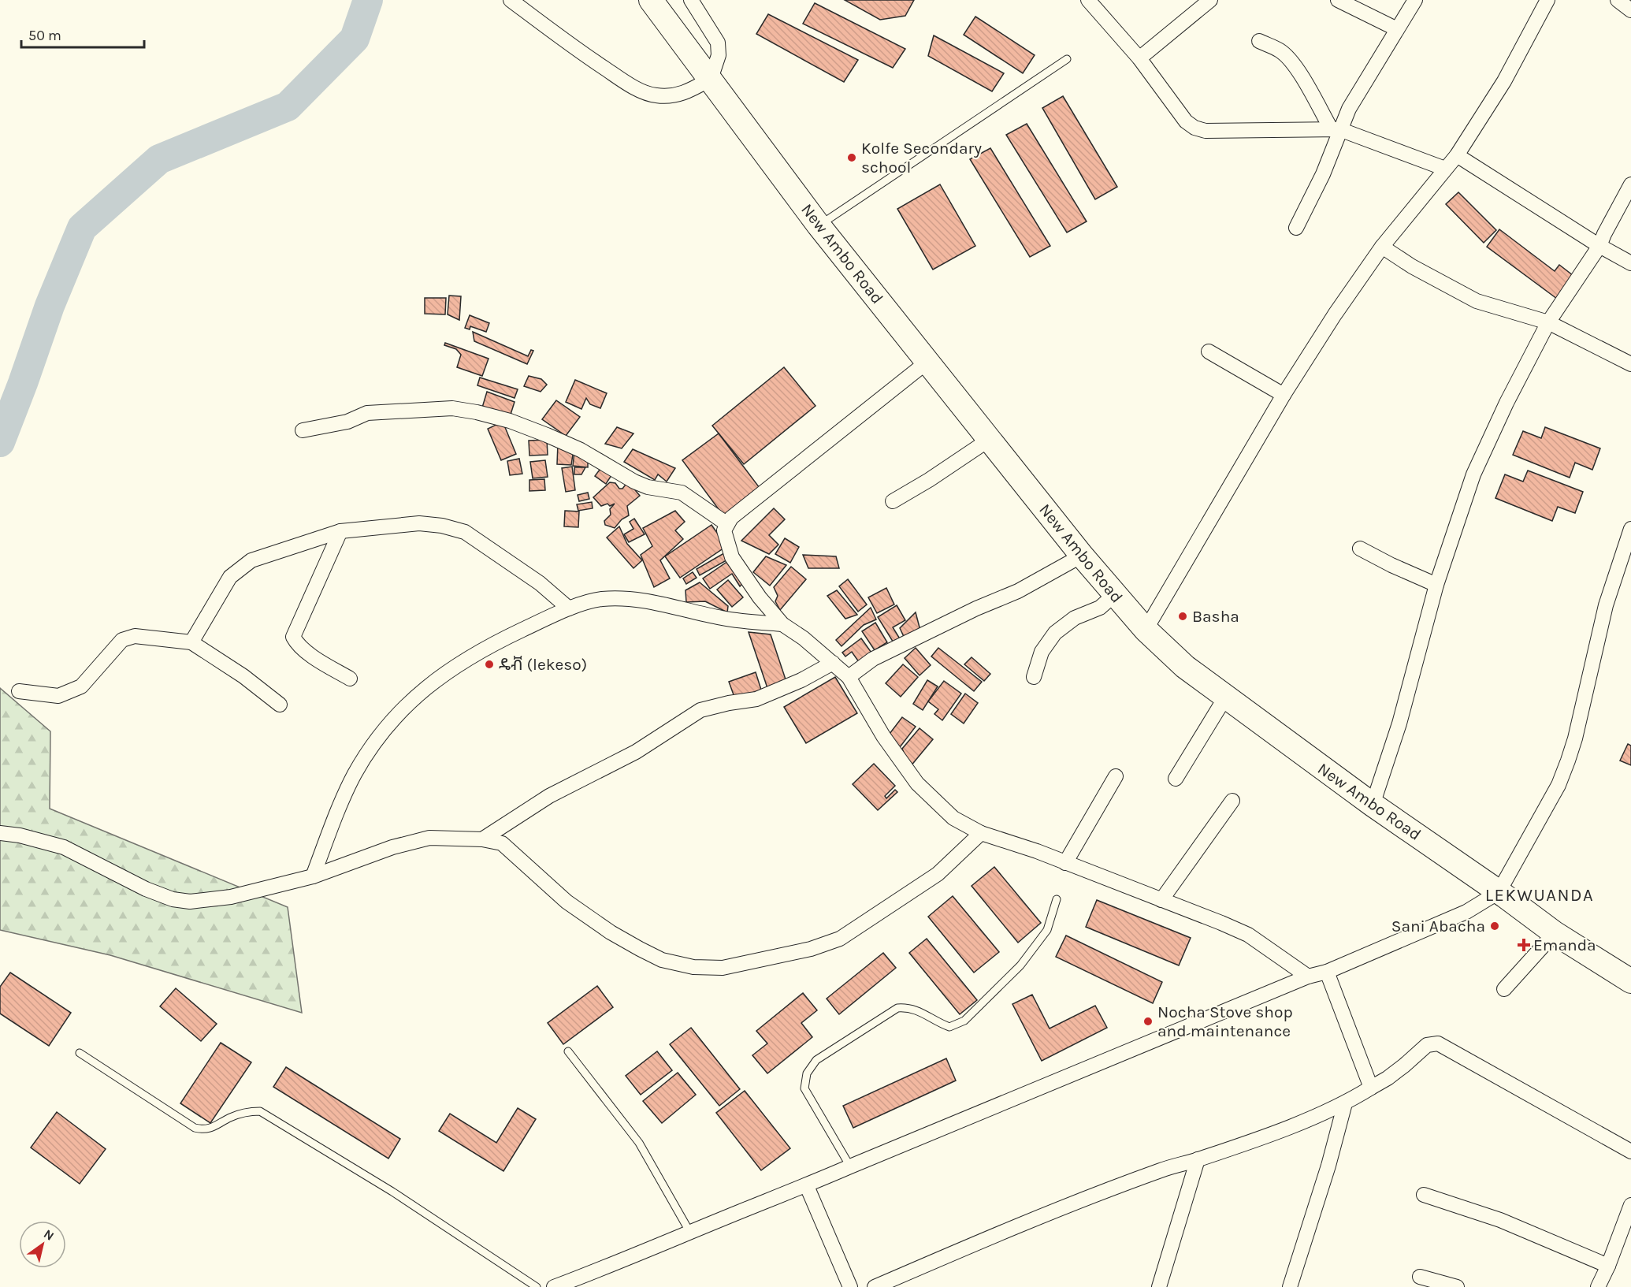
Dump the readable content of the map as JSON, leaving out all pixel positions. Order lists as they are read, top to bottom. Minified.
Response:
{"streets":{"main road":["New Ambo Road"]},"districts":["LEKWUANDA"],"places":{"other":["Kolfe Secondary school","Basha","ዴቭ (lekeso)","Sani Abacha","Nocha Stove shop and maintenance"],"health":["Emanda"]},"scale_bar":"50 m","north":"top right"}
